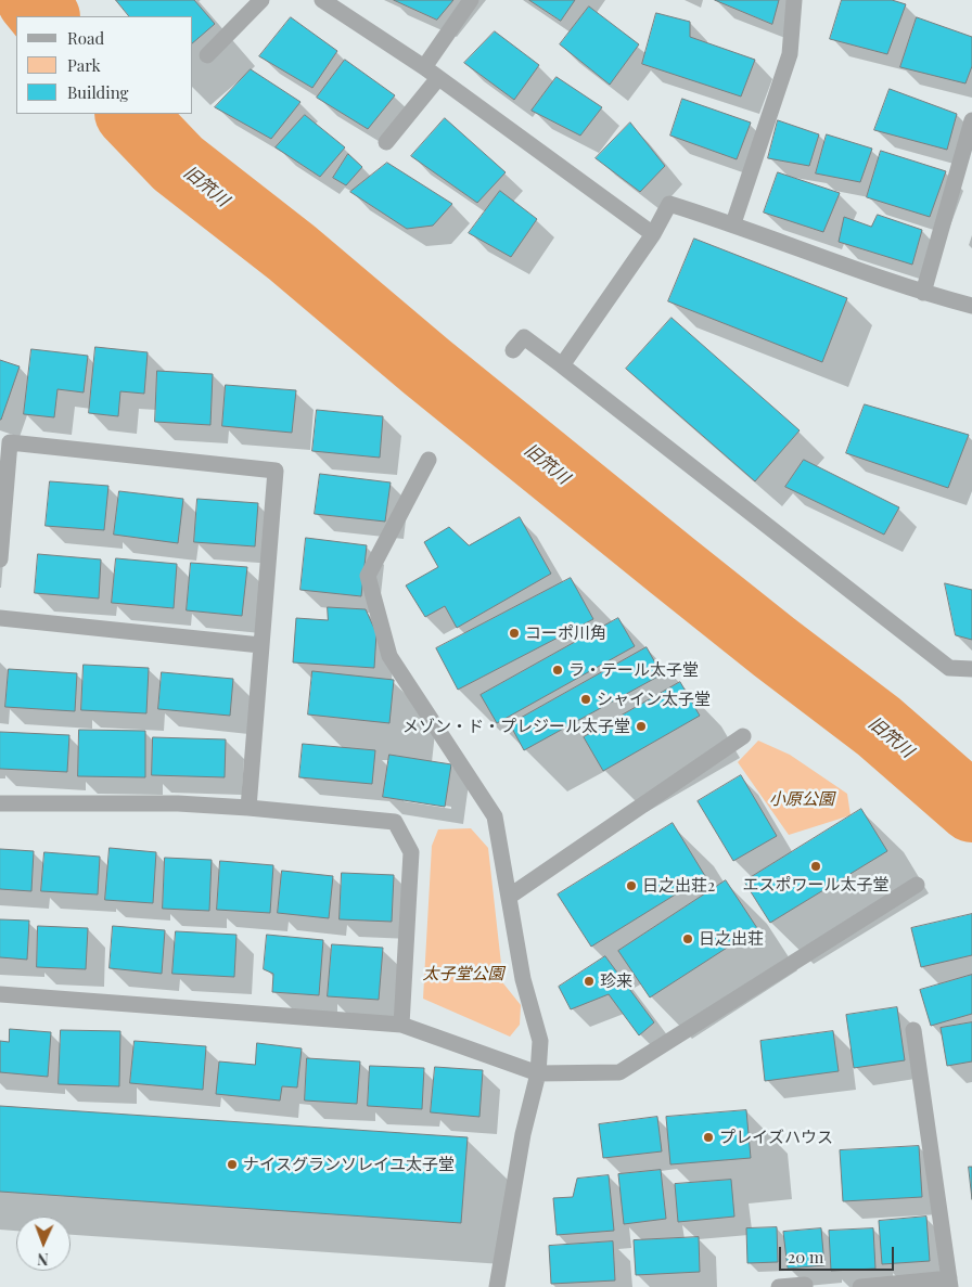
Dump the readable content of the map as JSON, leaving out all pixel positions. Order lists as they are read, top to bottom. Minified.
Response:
{"water":["旧笊川"],"parks":["小原公園","太子堂公園"],"places":["コーポ川角","ラ・テール太子堂","シャイン太子堂","メゾン・ド・プレジール太子堂","エスポワール太子堂","日之出荘2","日之出荘","珍来","プレイズハウス","ナイスグランソレイユ太子堂"],"legend":["Road","Park","Building"],"scale_bar":"20 m","north":"bottom"}
